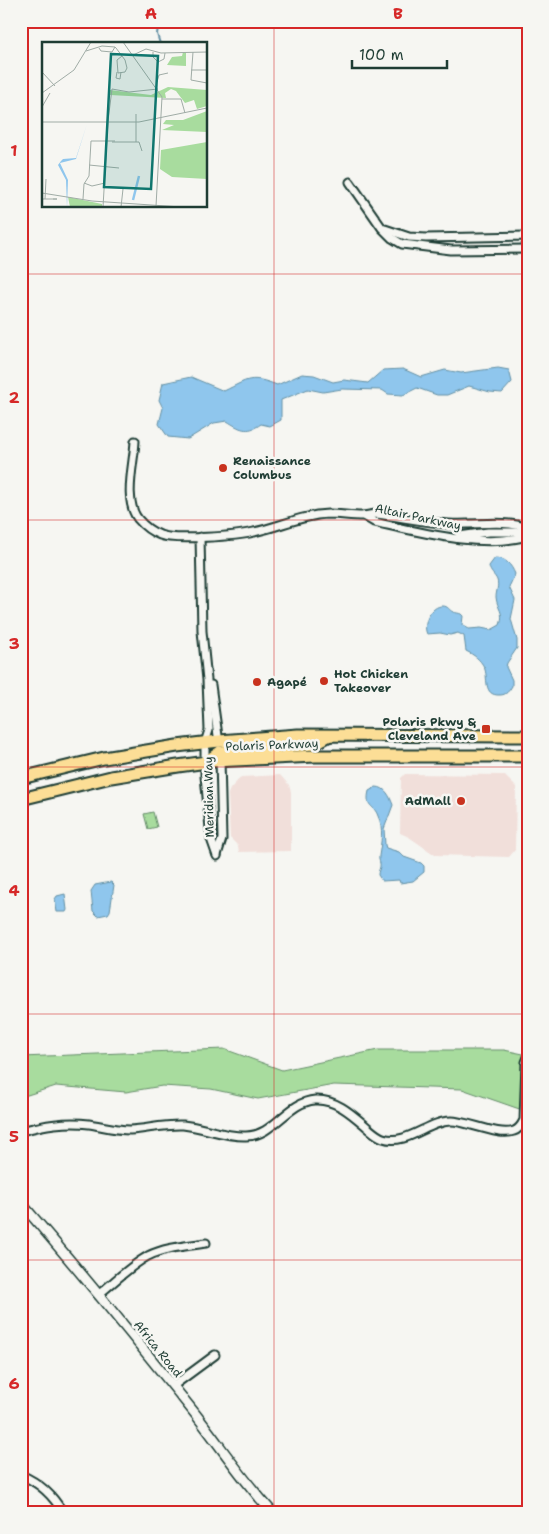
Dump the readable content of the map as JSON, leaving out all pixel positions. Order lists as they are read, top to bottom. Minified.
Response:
{"streets":{"main road":["Polaris Parkway"],"street":["Altair Parkway","Meridian Way","Africa Road"]},"crossings":[["Altair Parkway","Meridian Way"],["Polaris Parkway","Meridian Way"]],"places":{"other":["Renaissance Columbus","Hot Chicken Takeover","Agapé","AdMall"],"transit":["Polaris Pkwy & Cleveland Ave"]},"scale_bar":"100 m","grid":{"columns":["A","B"],"rows":["1","2","3","4","5","6"]}}
